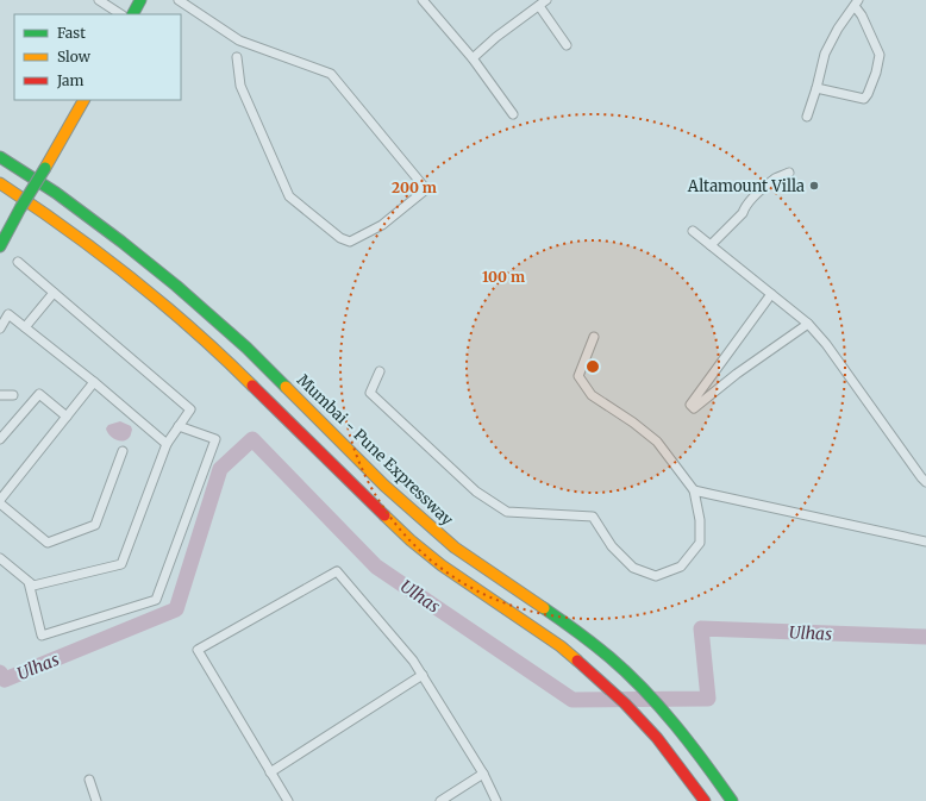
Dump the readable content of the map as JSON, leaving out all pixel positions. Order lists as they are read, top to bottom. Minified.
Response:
{"streets":{"main road":["Mumbai - Pune Expressway"]},"water":["Ulhas"],"places":["Altamount Villa"],"legend":["Fast","Slow","Jam"],"rings":["200 m","100 m"]}
